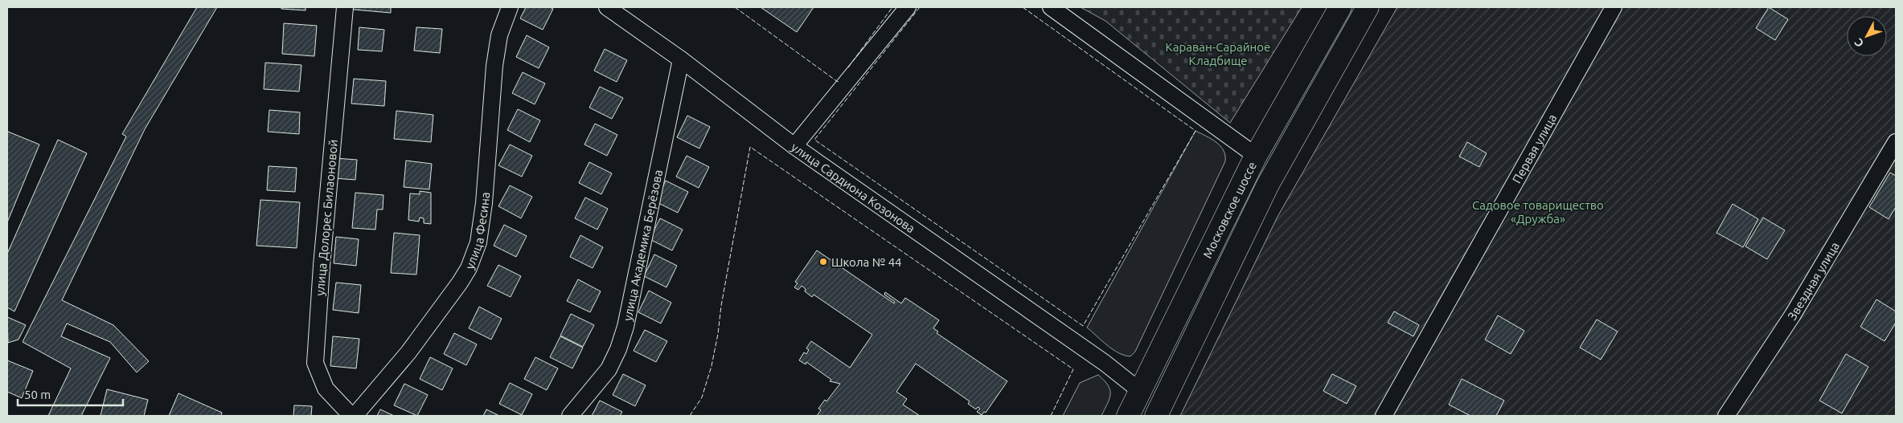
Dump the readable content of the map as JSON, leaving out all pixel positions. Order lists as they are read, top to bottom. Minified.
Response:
{"streets":{"highway":["Московское шоссе"],"street":["Первая улица","улица Сардиона Козонова","улица Долорес Билаоновой","улица Фесина","улица Академика Берёзова","Звездная улица"]},"crossings":[["улица Сардиона Козонова","Московское шоссе"],["улица Сардиона Козонова","улица Академика Берёзова"]],"parks":["Караван-Сарайное Кладбище","Садовое товарищество «Дружба»"],"places":["Школа № 44"],"scale_bar":"50 m","north":"bottom left"}
